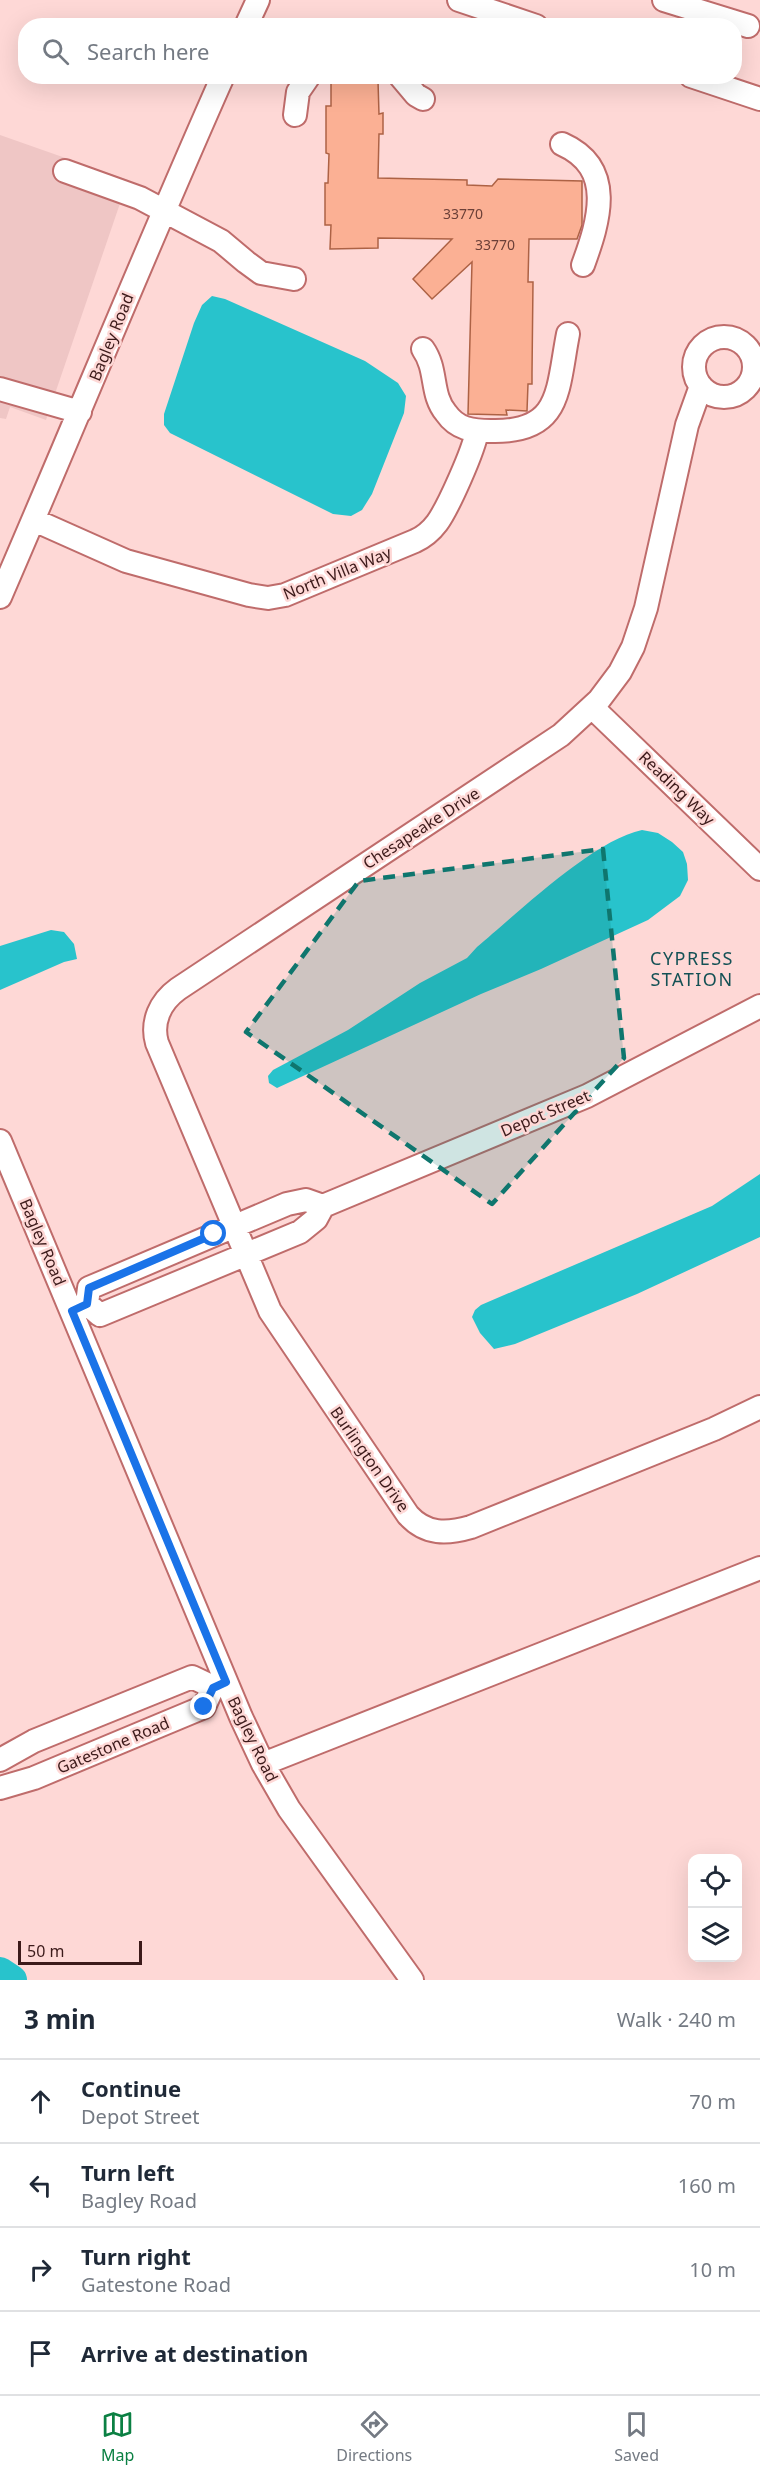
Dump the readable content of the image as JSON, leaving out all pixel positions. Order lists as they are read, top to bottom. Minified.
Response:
{"streets":{"street":["Bagley Road","North Villa Way","Reading Way","Chesapeake Drive","Depot Street","Burlington Drive","Gatestone Road"]},"crossings":[["Bagley Road","North Villa Way"],["Bagley Road","Depot Street"],["Bagley Road","Gatestone Road"],["Reading Way","Chesapeake Drive"],["Chesapeake Drive","Burlington Drive"],["Depot Street","Burlington Drive"]],"districts":["CYPRESS STATION"],"house_numbers":["33770","33770"],"scale_bar":"50 m","page":{"search":"Search here","scale":"50 m","heading":["3 min","Walk · 240 m"],"list":[["Continue","Depot Street","70 m"],["Turn left","Bagley Road","160 m"],["Turn right","Gatestone Road","10 m"],"Arrive at destination"],"nav":["Map","Directions","Saved"]}}
